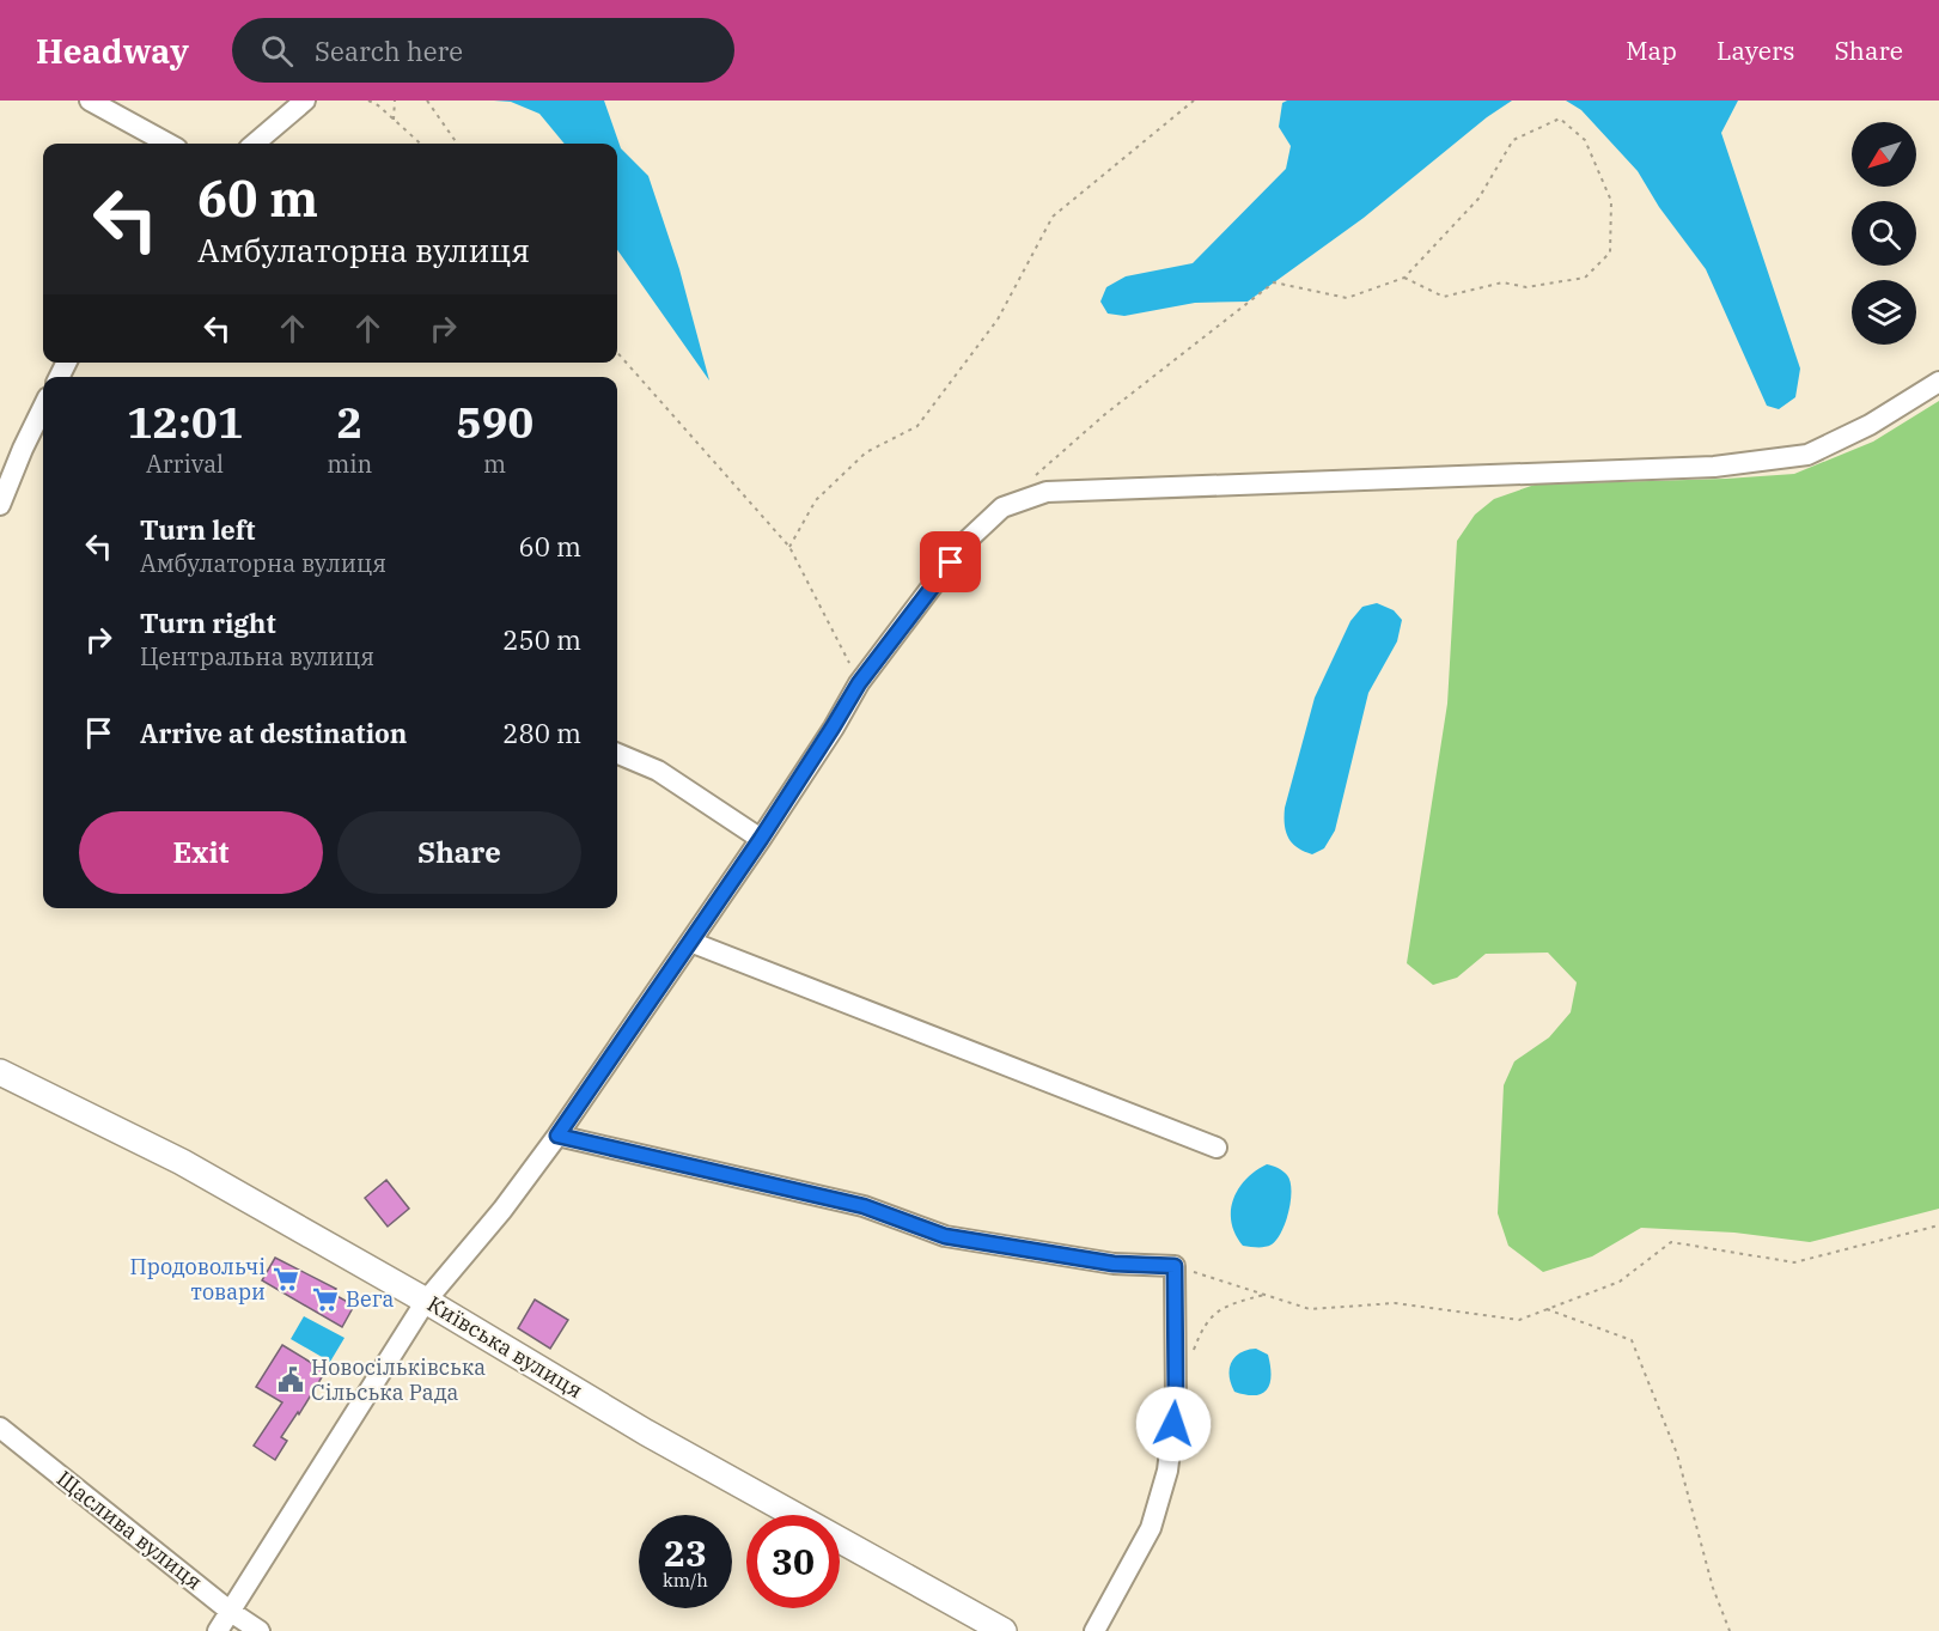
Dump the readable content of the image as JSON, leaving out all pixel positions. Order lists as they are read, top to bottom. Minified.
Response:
{"streets":{"street":["Київська вулиця","Щаслива вулиця"]},"places":{"supermarket":["Продовольчі товари","Вега"],"public building":["Новосільківська Сільська Рада"]},"north":"bottom left","page":{"header":"Headway","search":"Search here","nav":["Map","Layers","Share"],"turn":["60 m","Амбулаторна вулиця"],"eta":["12:01","Arrival","2","min","590","m"],"list":[{"name":"Turn left","note":"Амбулаторна вулиця","value":"60 m"},{"name":"Turn right","note":"Центральна вулиця","value":"250 m"},{"name":"Arrive at destination","value":"280 m"}],"buttons":["Exit","Share"],"speed":"23 km/h","limit":"30"}}
